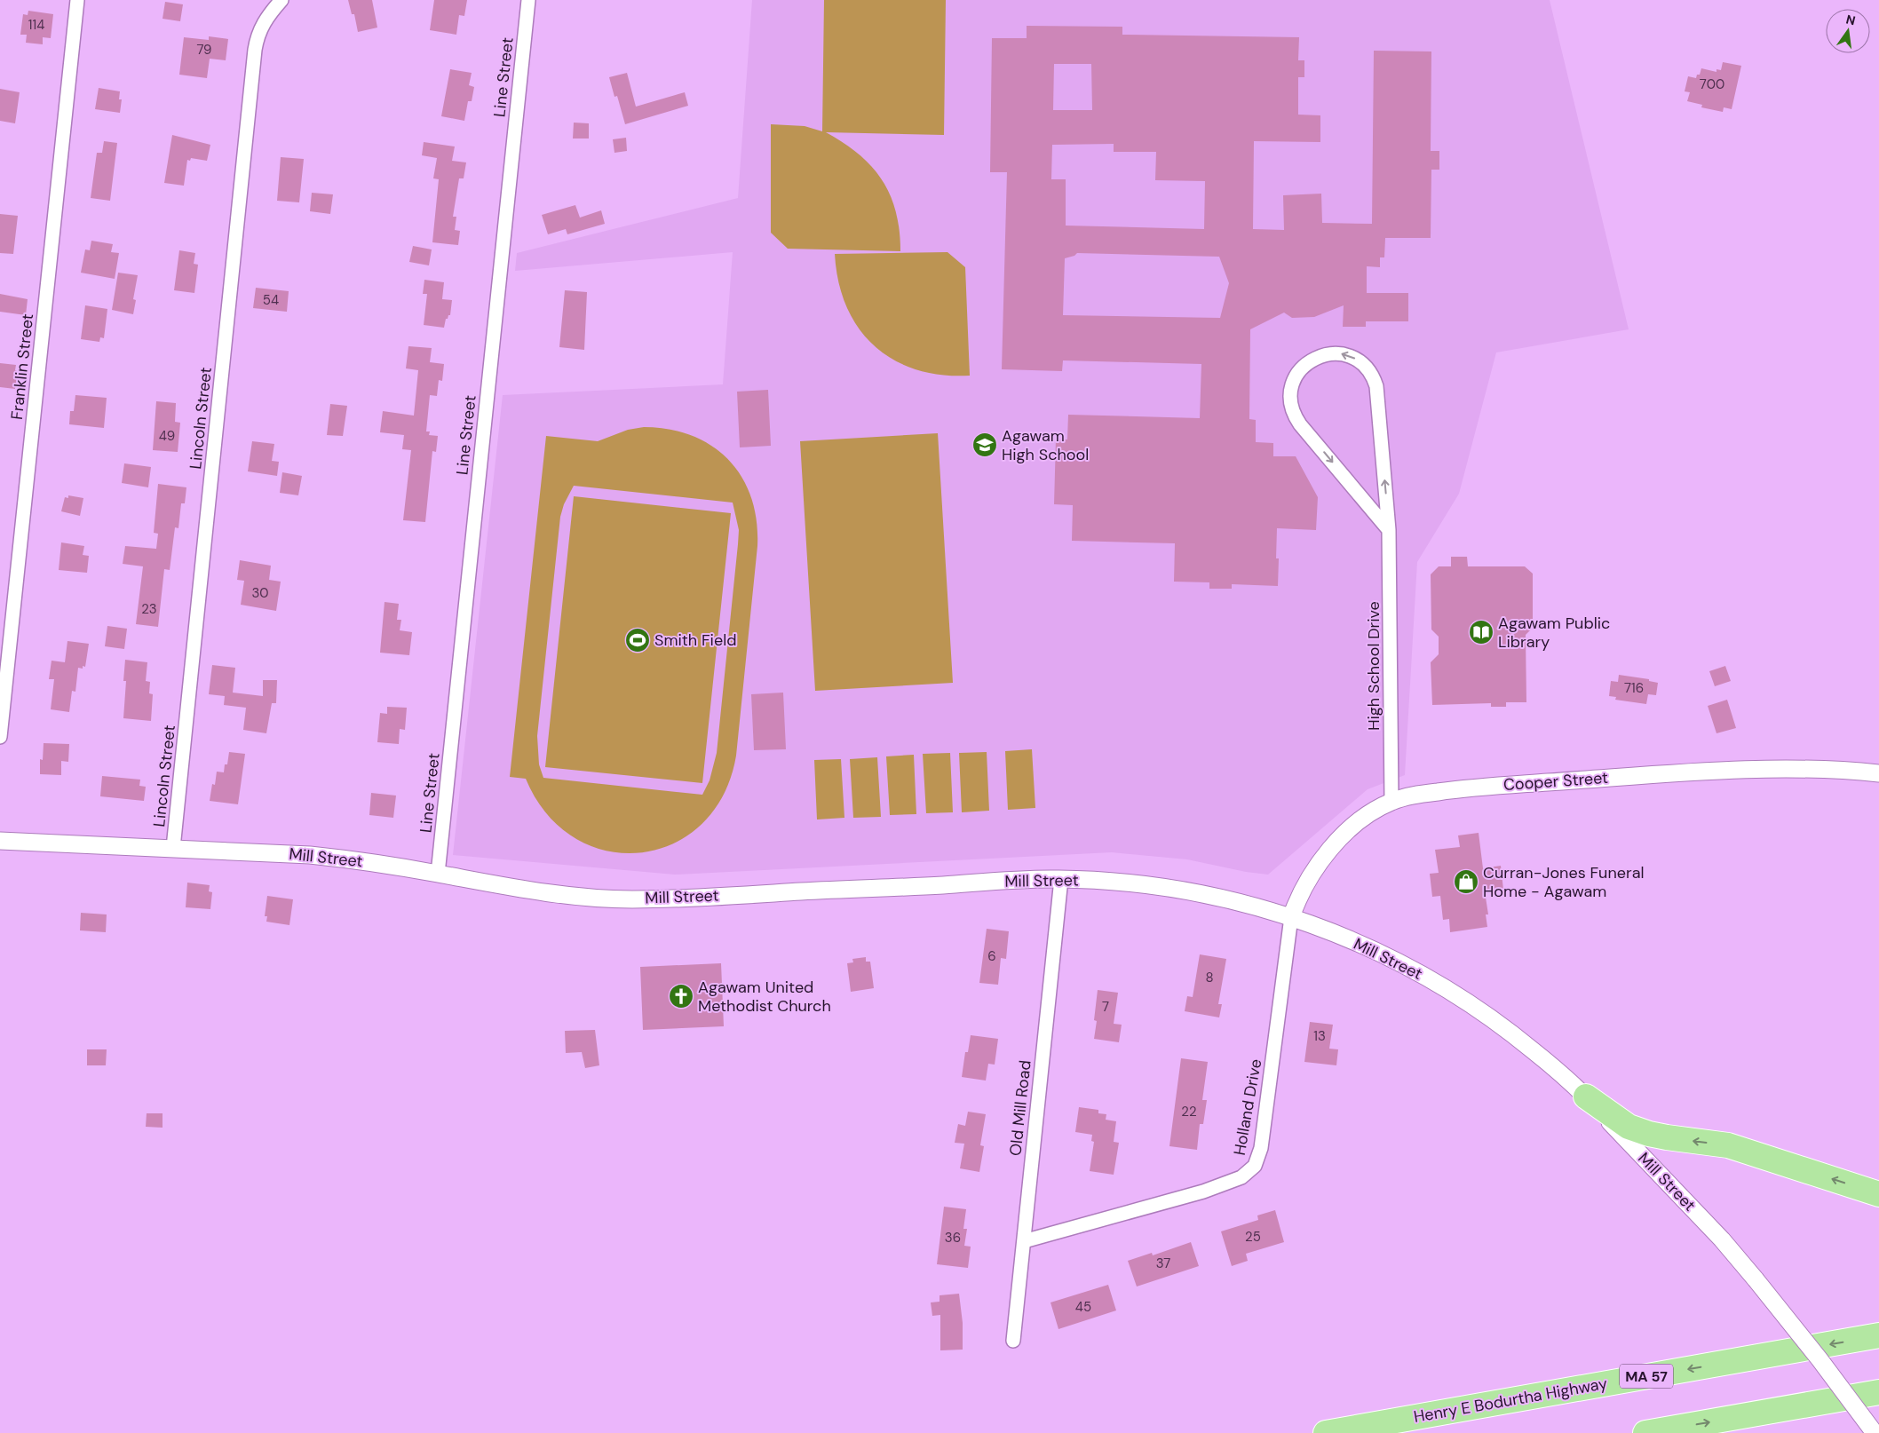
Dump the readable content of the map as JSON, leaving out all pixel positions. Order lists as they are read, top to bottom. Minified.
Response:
{"streets":{"highway":["MA 57","Henry E Bodurtha Highway"],"street":["Line Street","Franklin Street","Lincoln Street","High School Drive","Cooper Street","Mill Street","Holland Drive","Old Mill Road"]},"crossings":[["Line Street","Mill Street"],["Lincoln Street","Mill Street"],["High School Drive","Cooper Street"],["Cooper Street","Mill Street"],["Cooper Street","Holland Drive"],["Mill Street","Holland Drive"],["Mill Street","Old Mill Road"],["Holland Drive","Old Mill Road"]],"places":{"school or university":["Agawam High School"],"library":["Agawam Public Library"],"sports":["Smith Field"],"shop":["Curran-Jones Funeral Home - Agawam"],"church":["Agawam United Methodist Church"]},"house_numbers":["114","79","700","54","49","30","23","716","6","8","7","13","22","25","36","37","45"],"north":"top"}
